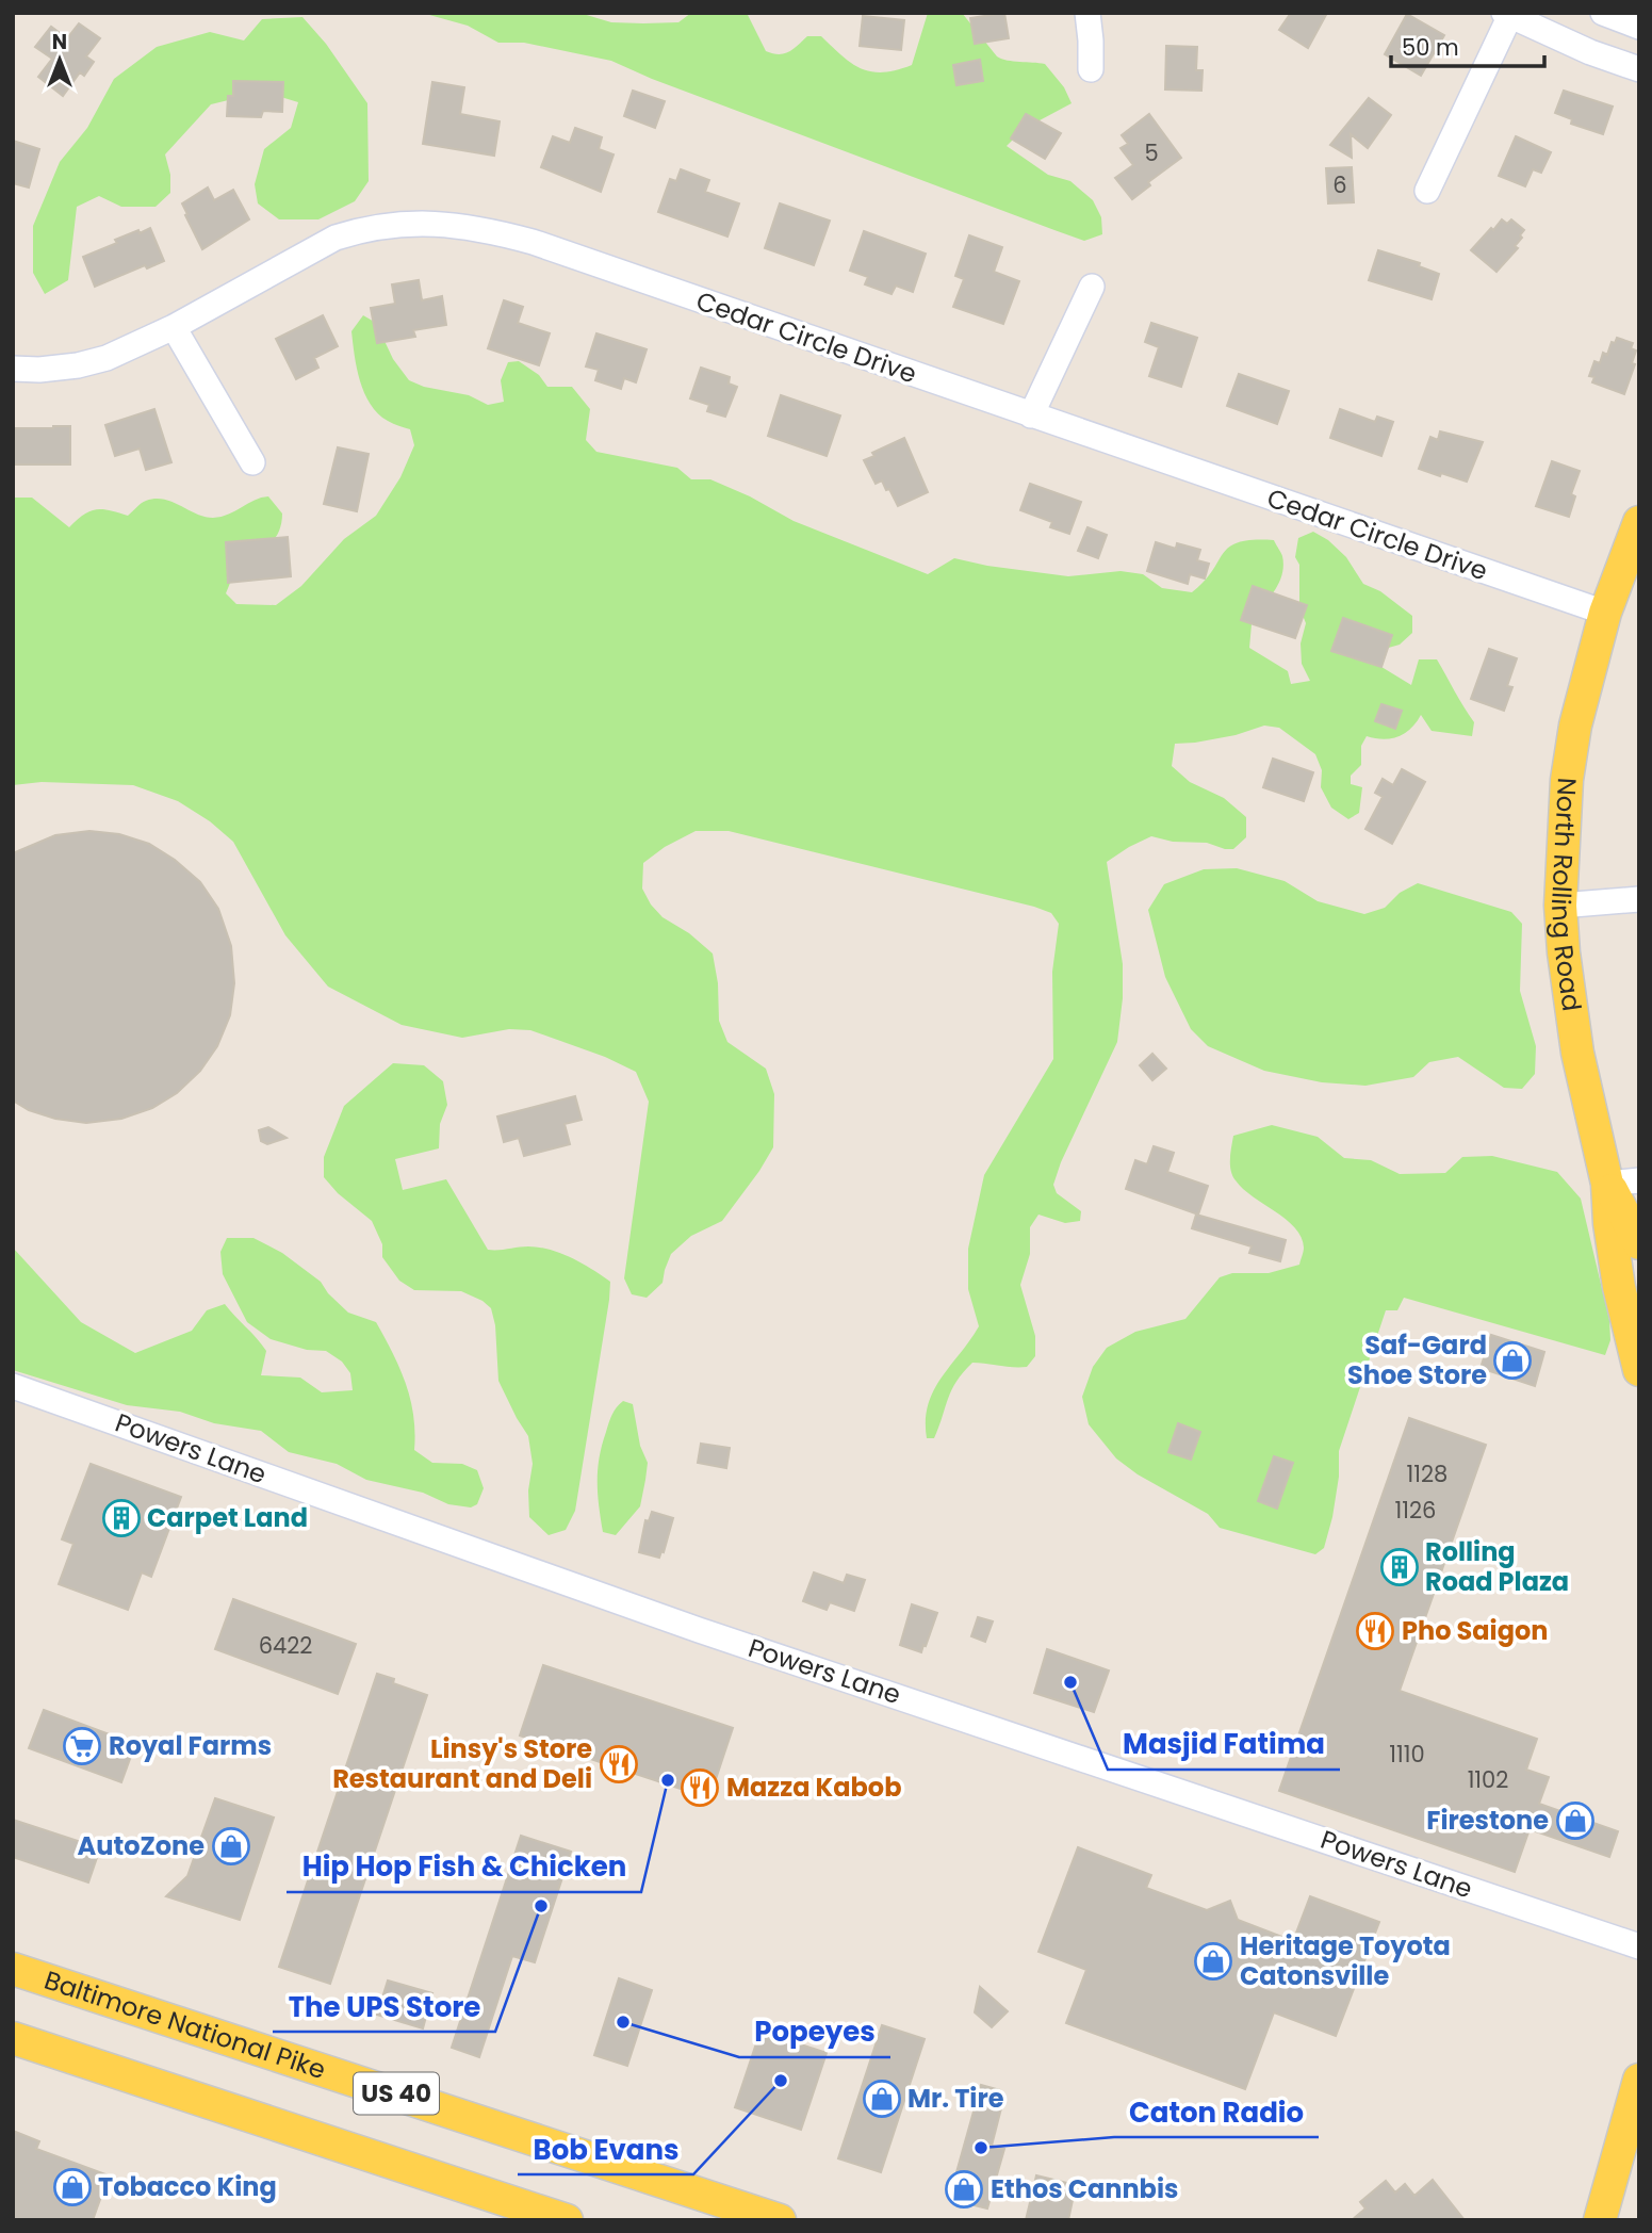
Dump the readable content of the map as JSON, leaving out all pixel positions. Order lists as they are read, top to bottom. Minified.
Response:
{"streets":{"main road":["North Rolling Road","Baltimore National Pike","US 40"],"street":["Cedar Circle Drive","Powers Lane"]},"crossings":[["Cedar Circle Drive","North Rolling Road"]],"places":{"shop":["Saf-Gard Shoe Store","Firestone","AutoZone","Heritage Toyota Catonsville","Mr. Tire","Tobacco King","Ethos Cannbis"],"building":["Carpet Land","Rolling Road Plaza"],"restaurant":["Pho Saigon","Linsy's Store Restaurant and Deli","Mazza Kabob"],"other":["Masjid Fatima","Hip Hop Fish & Chicken","The UPS Store","Popeyes","Bob Evans","Caton Radio"],"supermarket":["Royal Farms"]},"house_numbers":["5","6","1128","1126","6422","1110","1102"],"scale_bar":"50 m","north":"top"}
